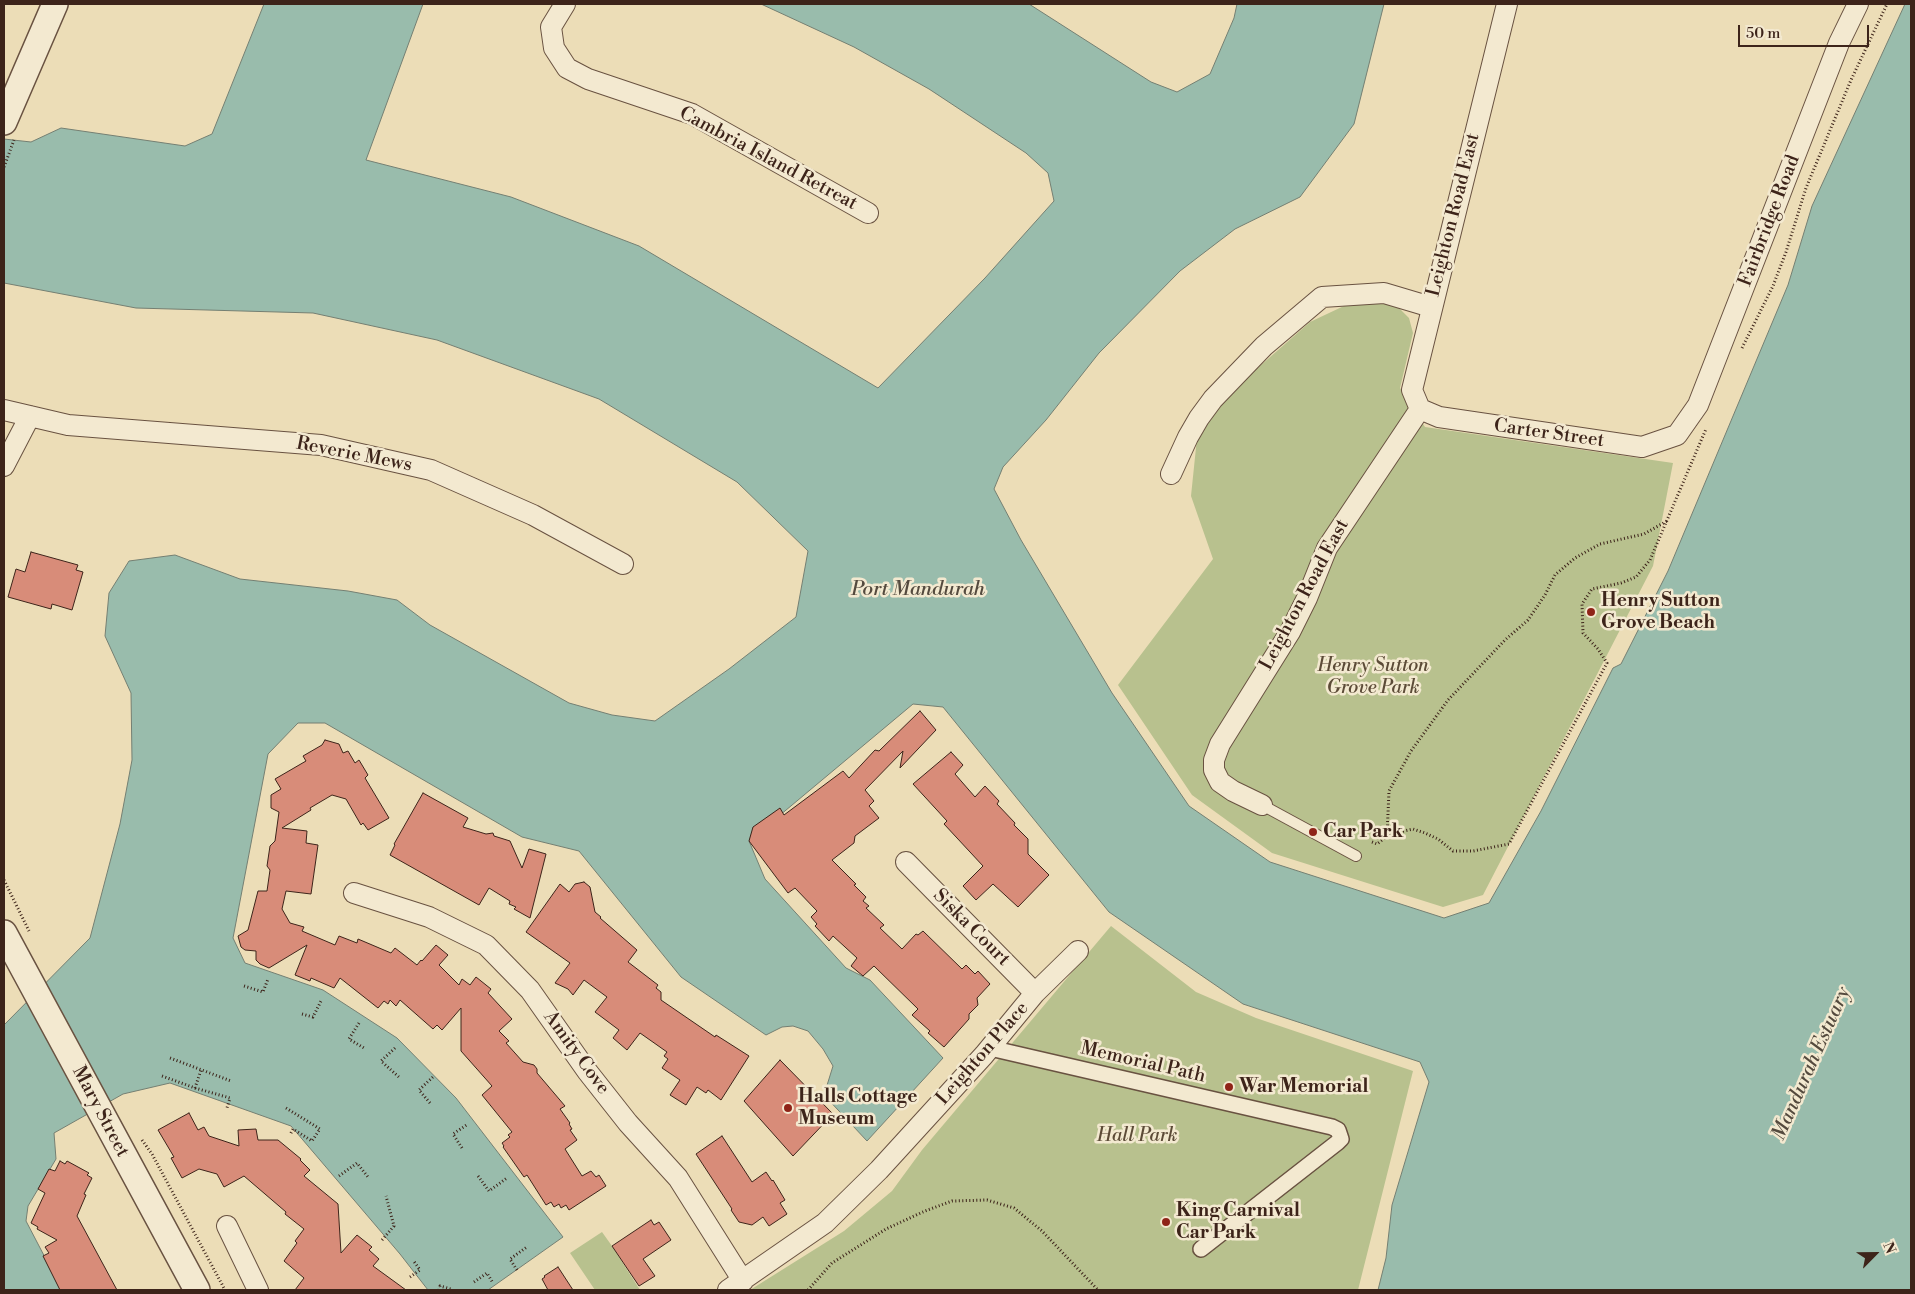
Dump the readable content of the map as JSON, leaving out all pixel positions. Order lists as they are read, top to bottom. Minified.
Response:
{"streets":{"street":["Cambria Island Retreat","Leighton Road East","Fairbridge Road","Carter Street","Reverie Mews","Siska Court","Amity Cove","Leighton Place","Memorial Path","Mary Street"]},"crossings":[["Leighton Road East","Carter Street"],["Fairbridge Road","Carter Street"],["Siska Court","Leighton Place"],["Amity Cove","Leighton Place"],["Leighton Place","Memorial Path"]],"water":["Port Mandurah","Mandurah Estuary"],"parks":["Henry Sutton Grove Park","Hall Park"],"places":["Henry Sutton Grove Beach","Car Park","War Memorial","Halls Cottage Museum","King Carnival Car Park"],"scale_bar":"50 m","north":"top right"}
